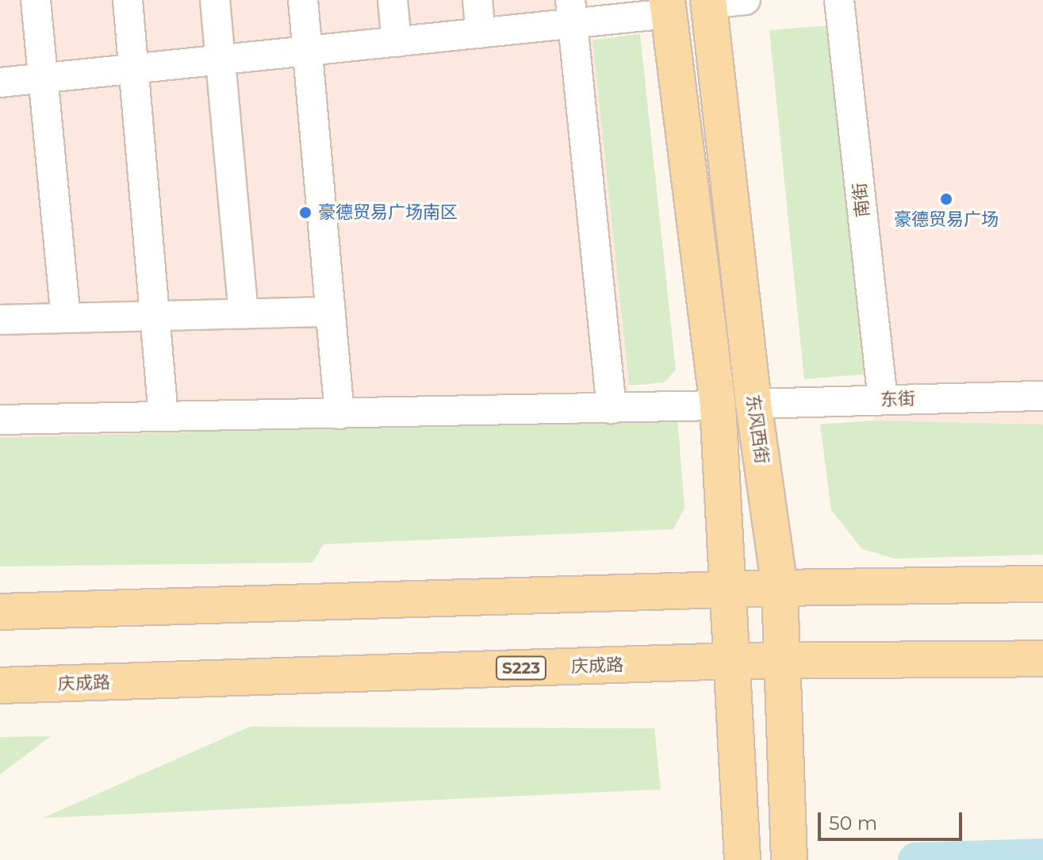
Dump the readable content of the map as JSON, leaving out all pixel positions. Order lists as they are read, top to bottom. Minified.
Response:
{"streets":{"main road":["东风西街","庆成路","S223"],"street":["南街","东街"]},"crossings":[["南街","东街"],["东街","东风西街"],["东风西街","庆成路"]],"places":["豪德贸易广场","豪德贸易广场南区"],"scale_bar":"50 m"}
